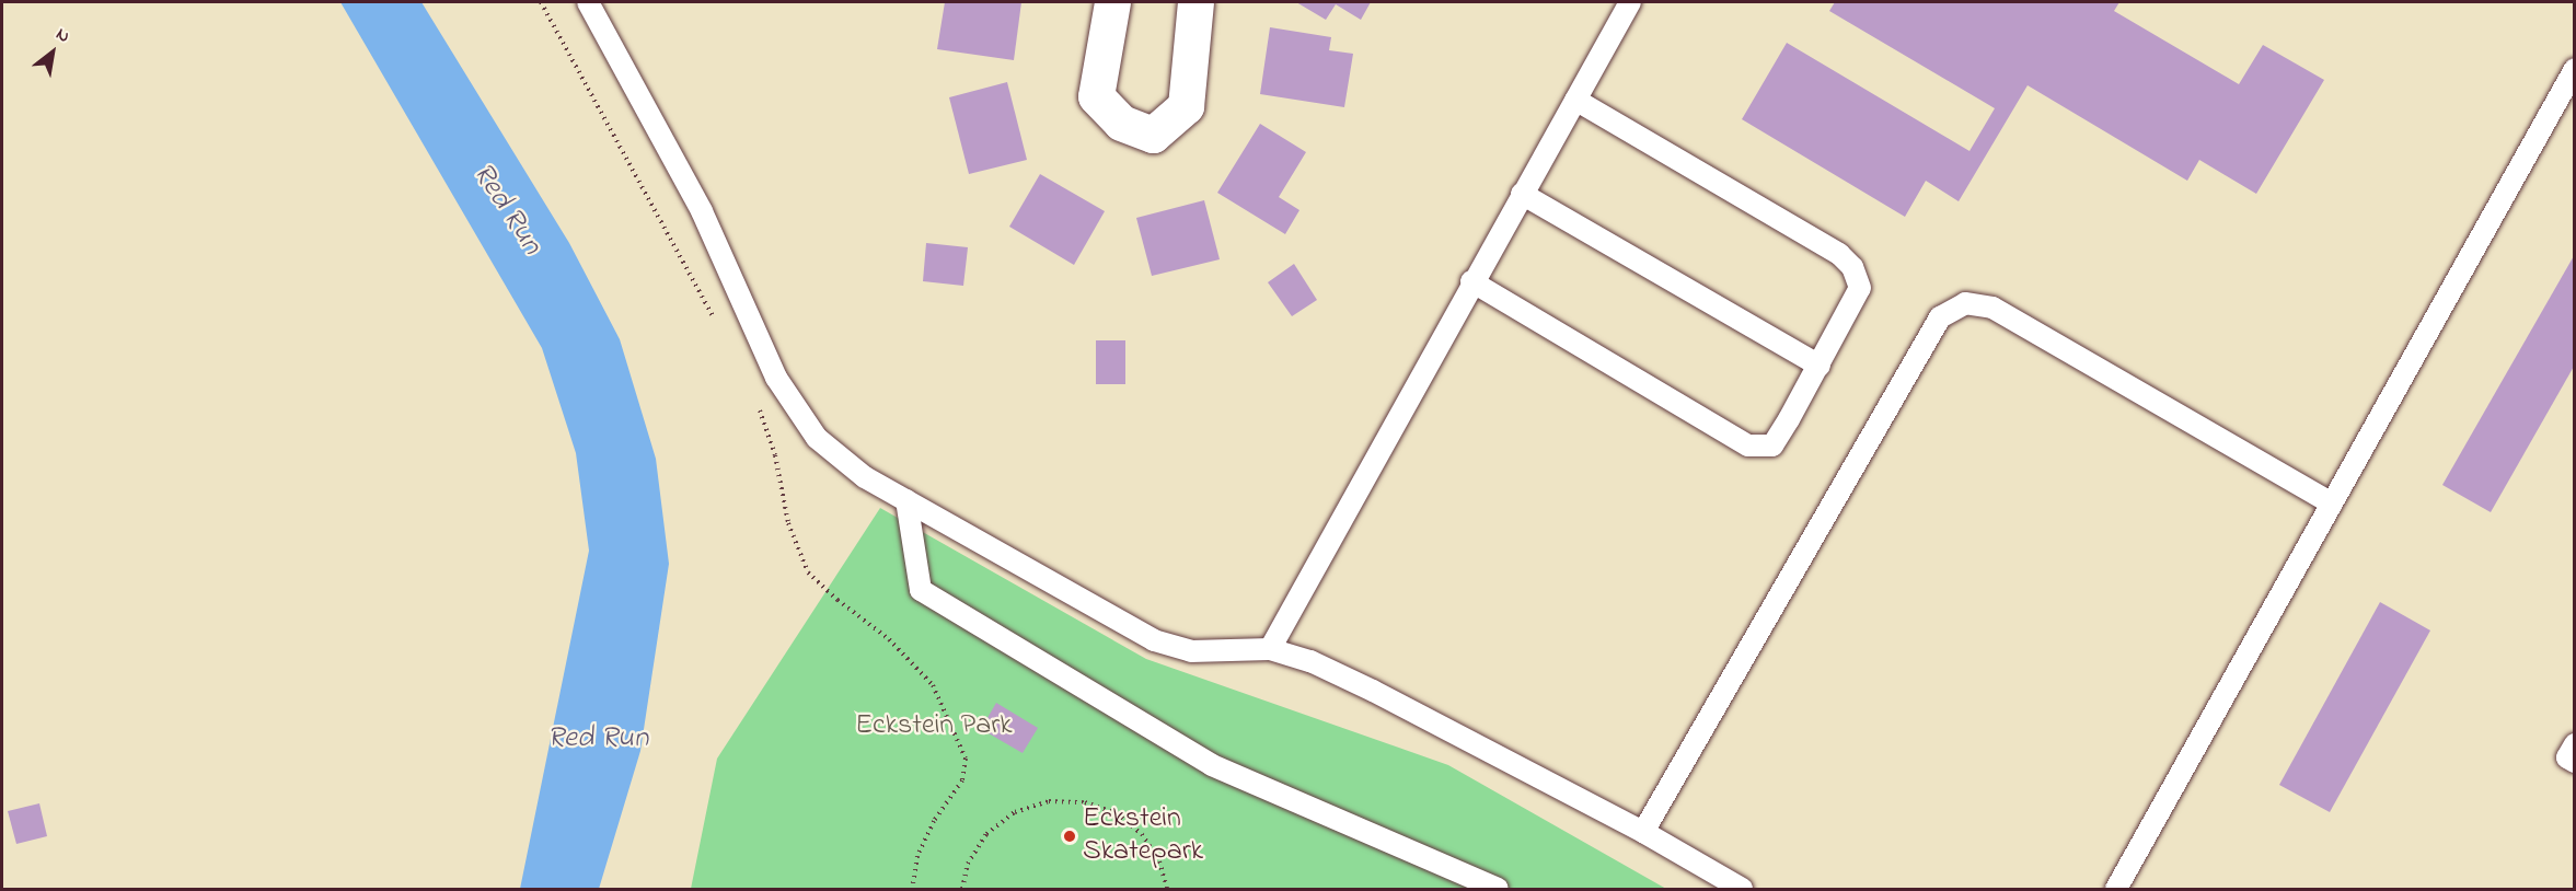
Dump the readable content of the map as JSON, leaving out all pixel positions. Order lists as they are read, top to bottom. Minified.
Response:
{"water":["Red Run"],"parks":["Eckstein Park"],"places":["Eckstein Skatepark"],"north":"top right"}
